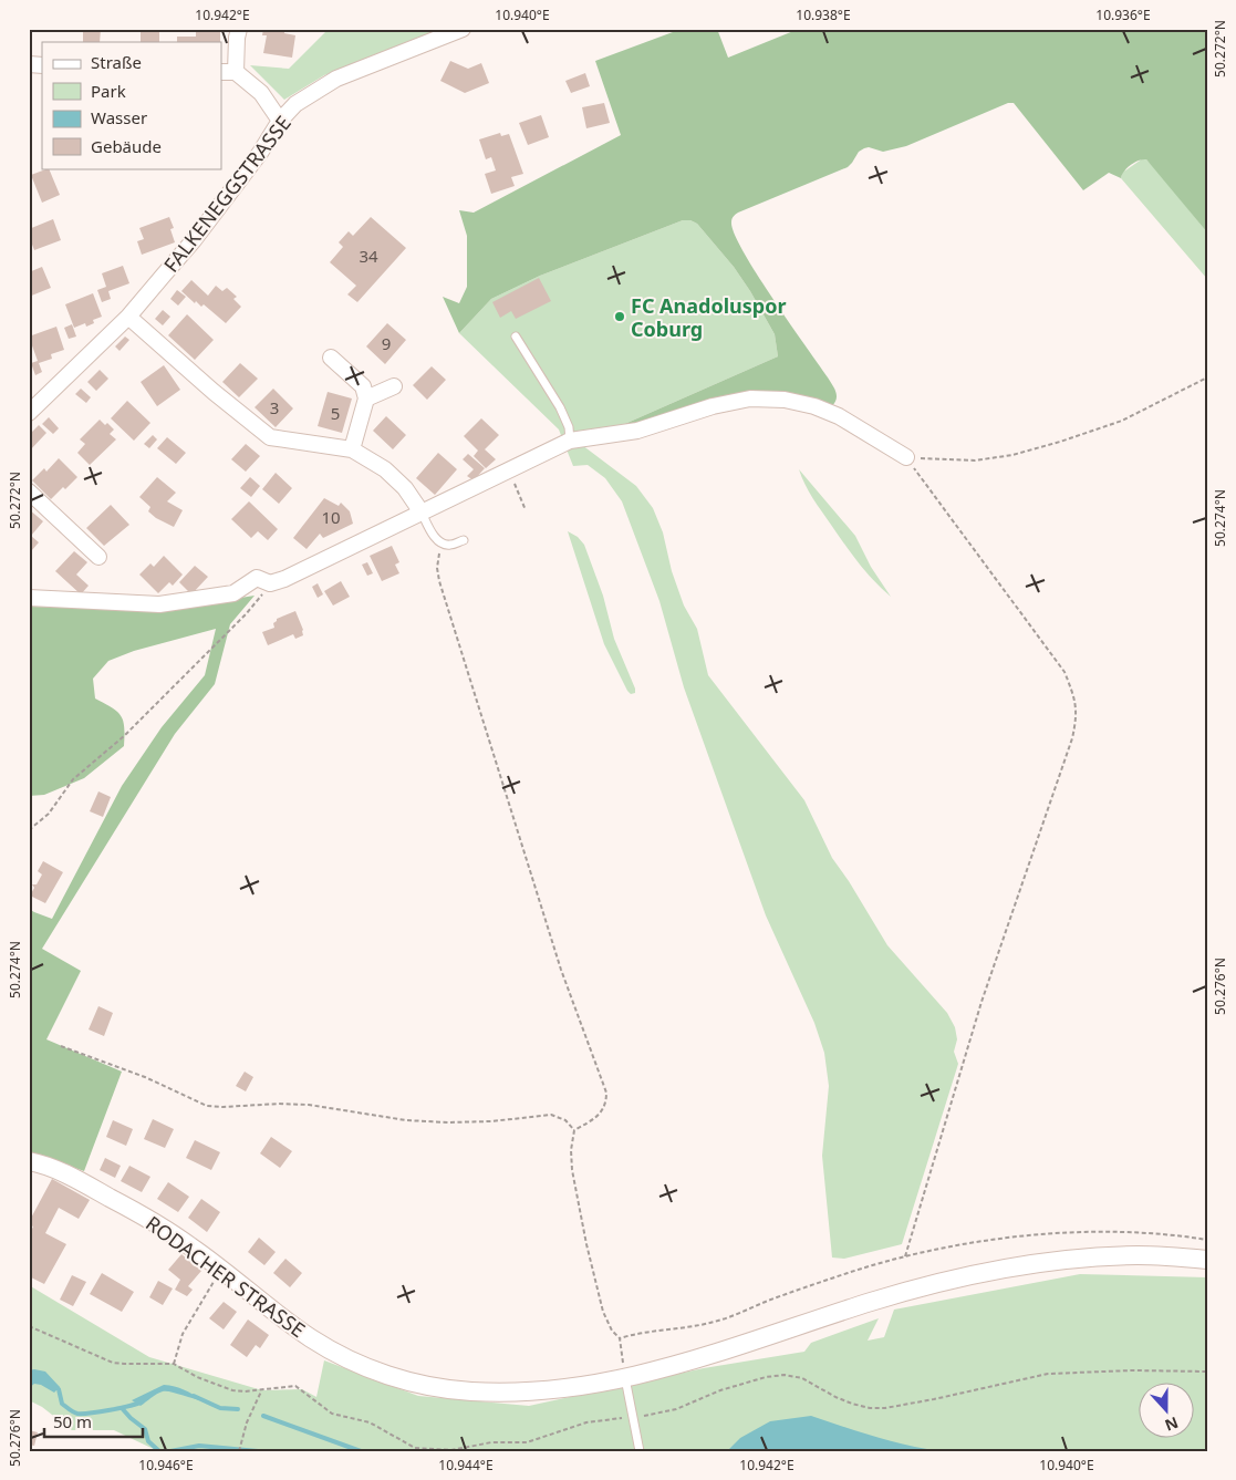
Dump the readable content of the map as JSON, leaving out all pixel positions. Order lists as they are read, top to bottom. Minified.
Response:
{"streets":{"street":["FALKENEGGSTRASSE","RODACHER STRASSE"]},"places":["FC Anadoluspor Coburg"],"house_numbers":["34","9","3","5","10"],"legend":["Straße","Park","Wasser","Gebäude"],"scale_bar":"50 m","north":"bottom","coordinates":["10.942°E","10.940°E","10.938°E","10.936°E","50.272°N","50.274°N","50.276°N","10.946°E","10.944°E"]}
